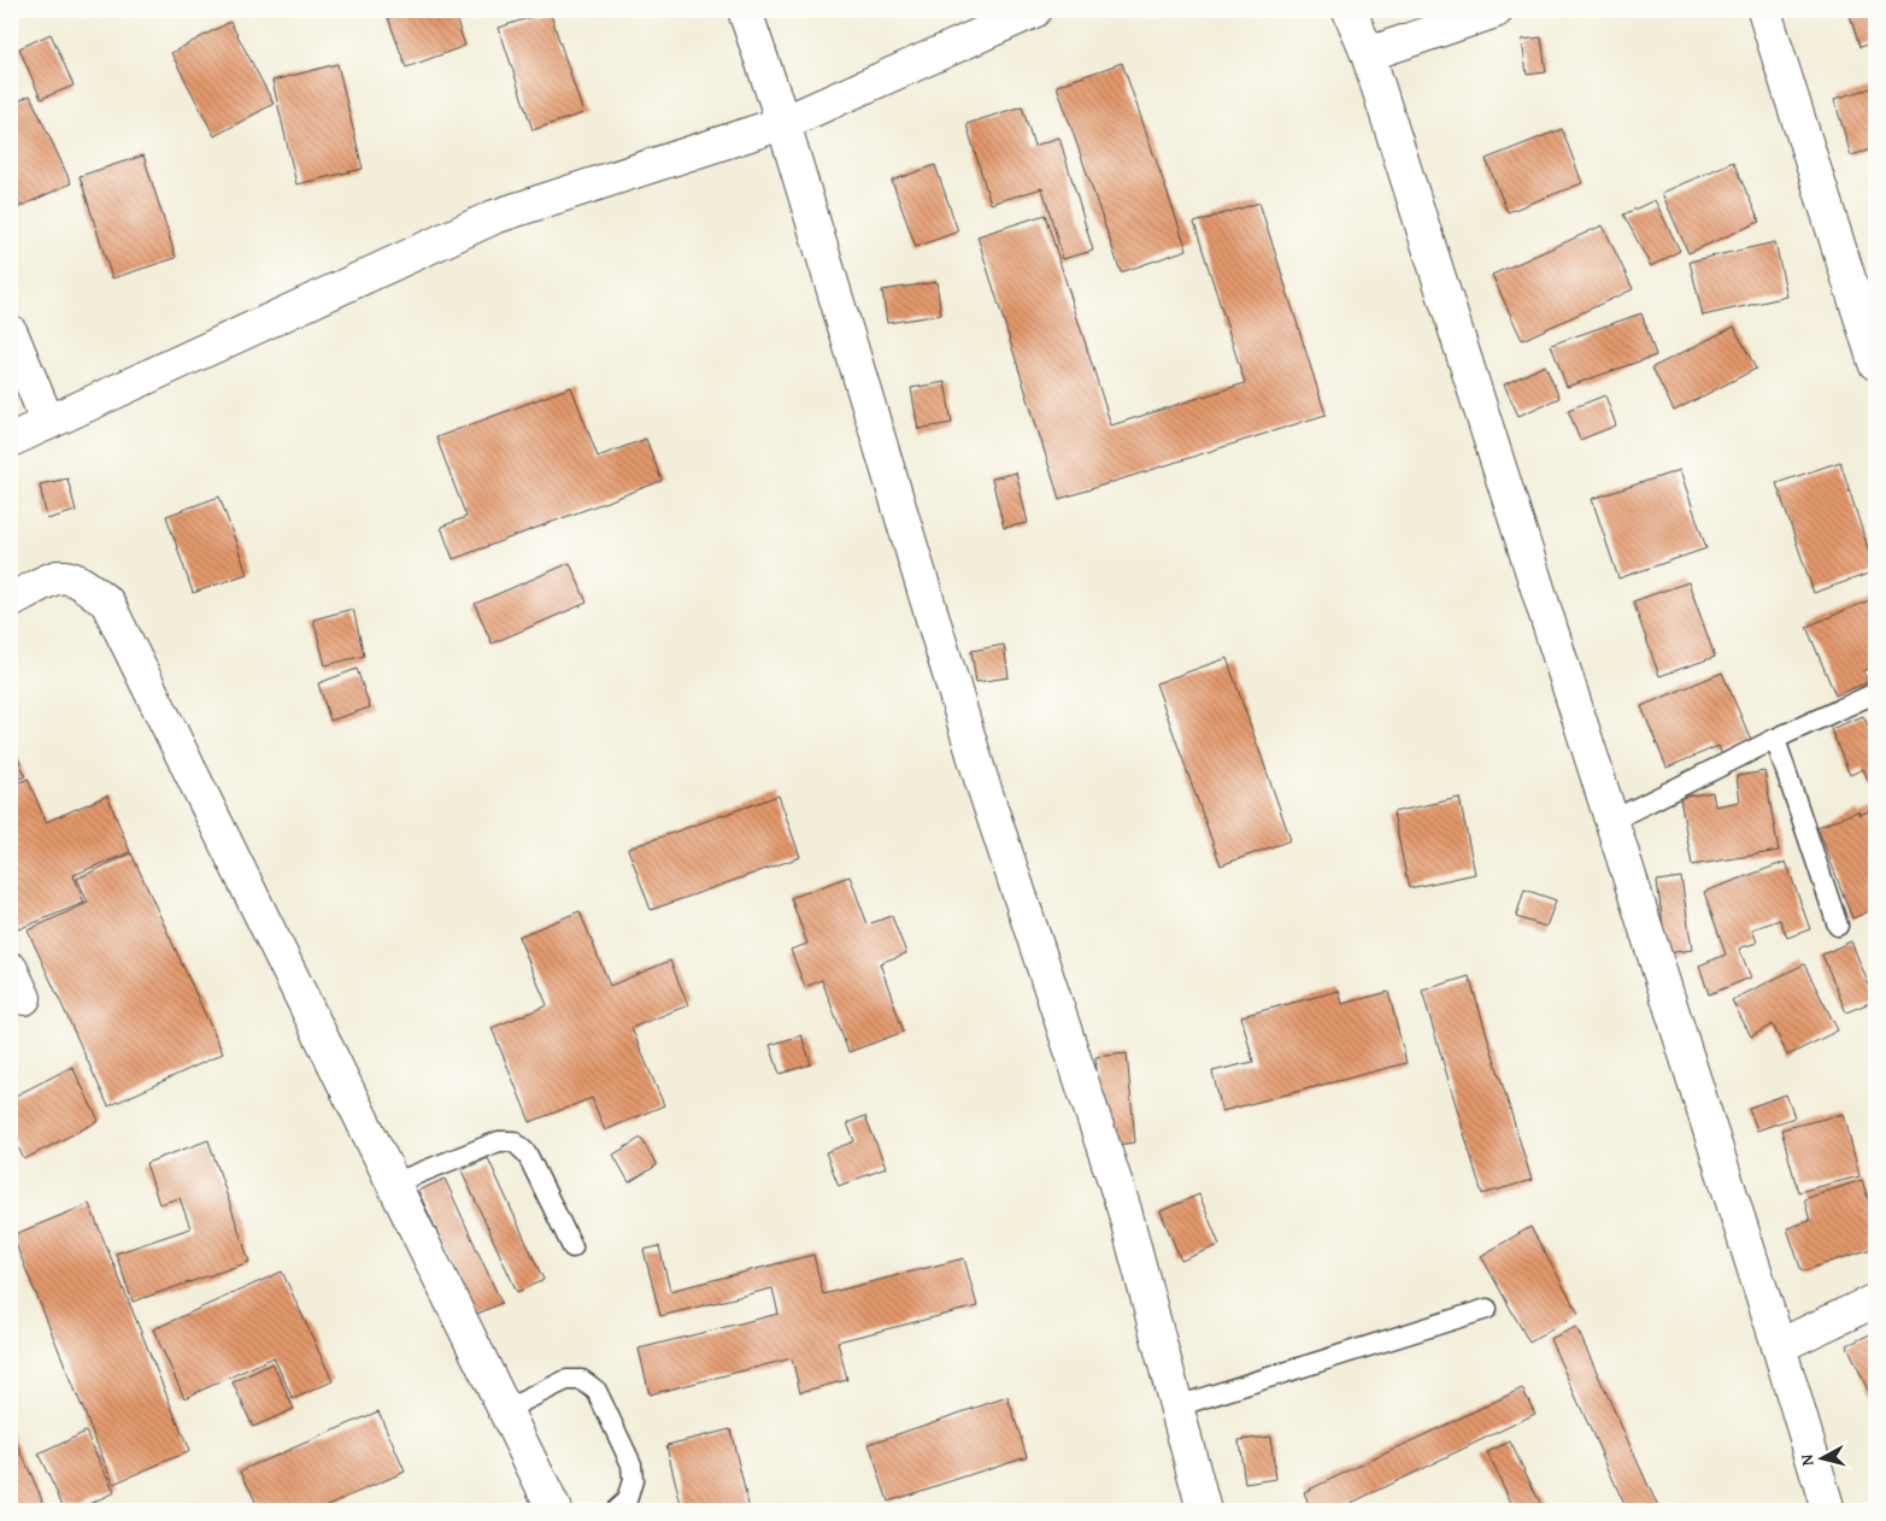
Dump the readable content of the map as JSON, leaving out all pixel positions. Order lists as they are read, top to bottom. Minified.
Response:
{"north":"left"}
